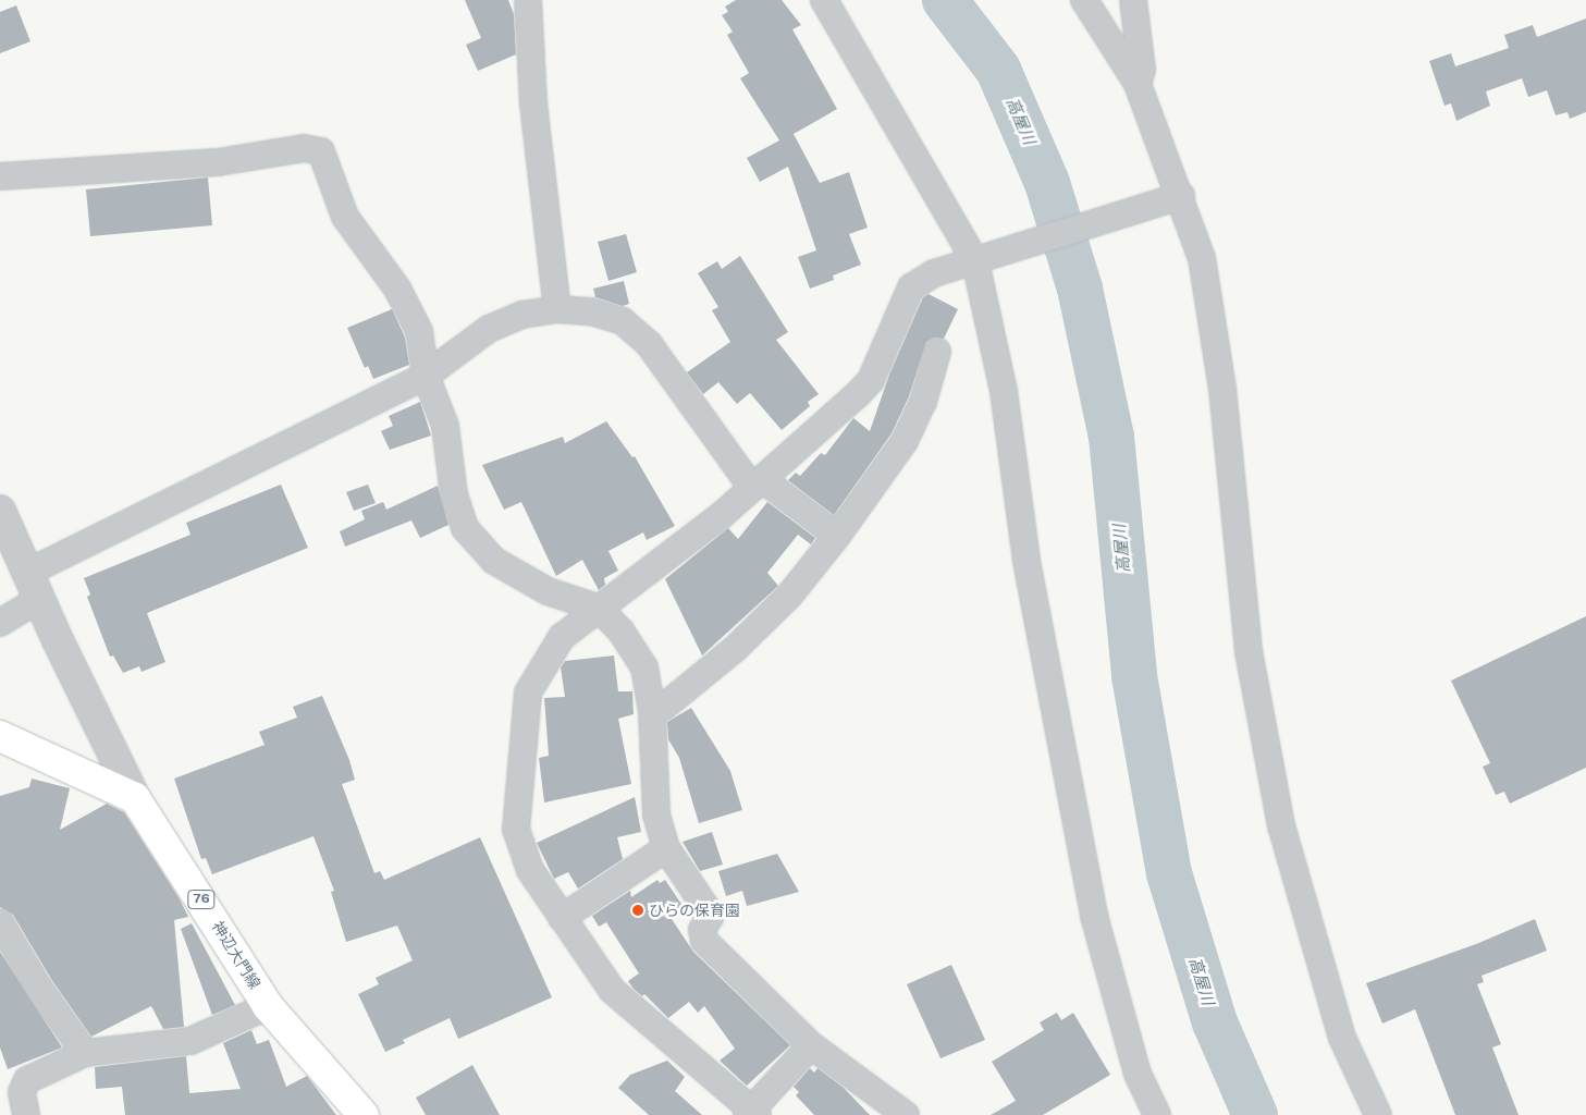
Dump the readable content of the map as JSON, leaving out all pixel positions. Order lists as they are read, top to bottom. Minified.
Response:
{"streets":{"main road":["76","神辺大門線"]},"water":["高屋川"],"places":["ひらの保育園"]}
